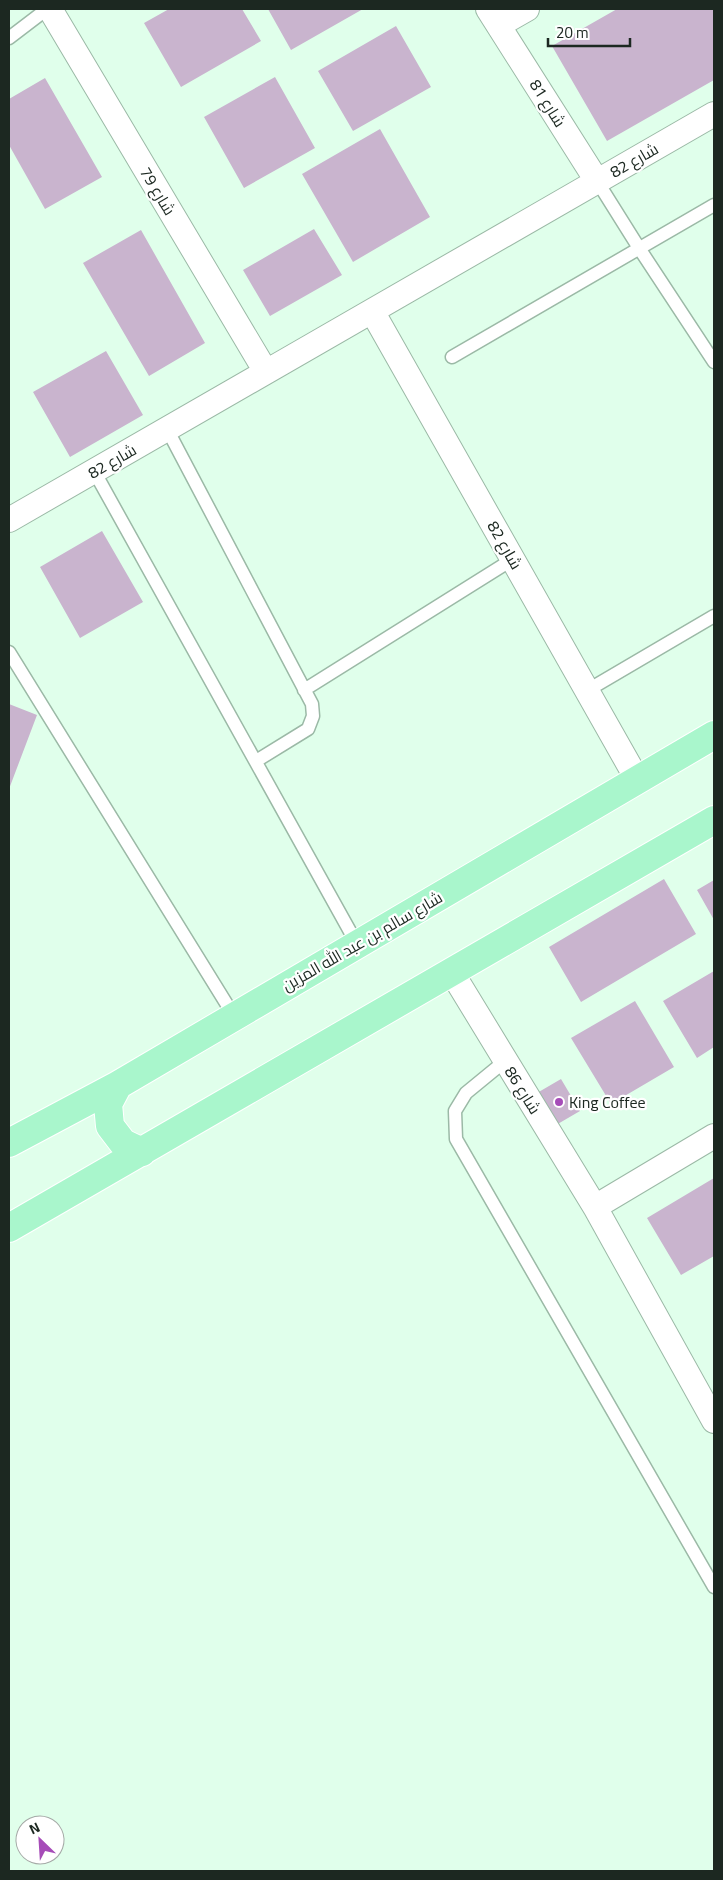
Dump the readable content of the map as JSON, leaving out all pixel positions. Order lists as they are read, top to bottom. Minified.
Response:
{"streets":{"main road":["شارع سالم بن عبد الله المزين"],"street":["شارع 81","شارع 82","شارع 79","شارع 86"]},"crossings":[["شارع 81","شارع 82"],["شارع 82","شارع 79"],["شارع 82","شارع سالم بن عبد الله المزين"]],"places":["King Coffee"],"scale_bar":"20 m","north":"top left"}
